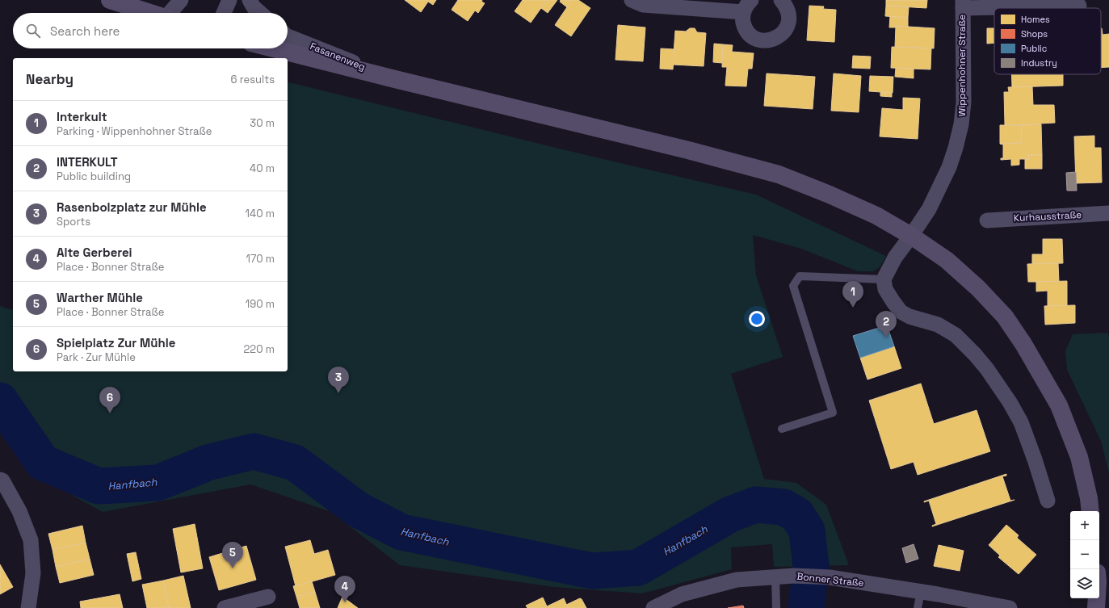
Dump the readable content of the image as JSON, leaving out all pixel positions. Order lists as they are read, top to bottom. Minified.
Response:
{"streets":{"street":["Fasanenweg","Wippenhohner Straße","Kurhausstraße","Bonner Straße"]},"water":["Hanfbach"],"legend":["Homes","Shops","Public","Industry"],"page":{"search":"Search here","heading":["Nearby","6 results"],"list":[{"mark":"1","name":"Interkult","note":"Parking · Wippenhohner Straße","value":"30 m"},{"mark":"2","name":"INTERKULT","note":"Public building","value":"40 m"},{"mark":"3","name":"Rasenbolzplatz zur Mühle","note":"Sports","value":"140 m"},{"mark":"4","name":"Alte Gerberei","note":"Place · Bonner Straße","value":"170 m"},{"mark":"5","name":"Warther Mühle","note":"Place · Bonner Straße","value":"190 m"},{"mark":"6","name":"Spielplatz Zur Mühle","note":"Park · Zur Mühle","value":"220 m"}],"pins":["1","2","3","6","5","4"],"map_buttons":["+","−"]}}
